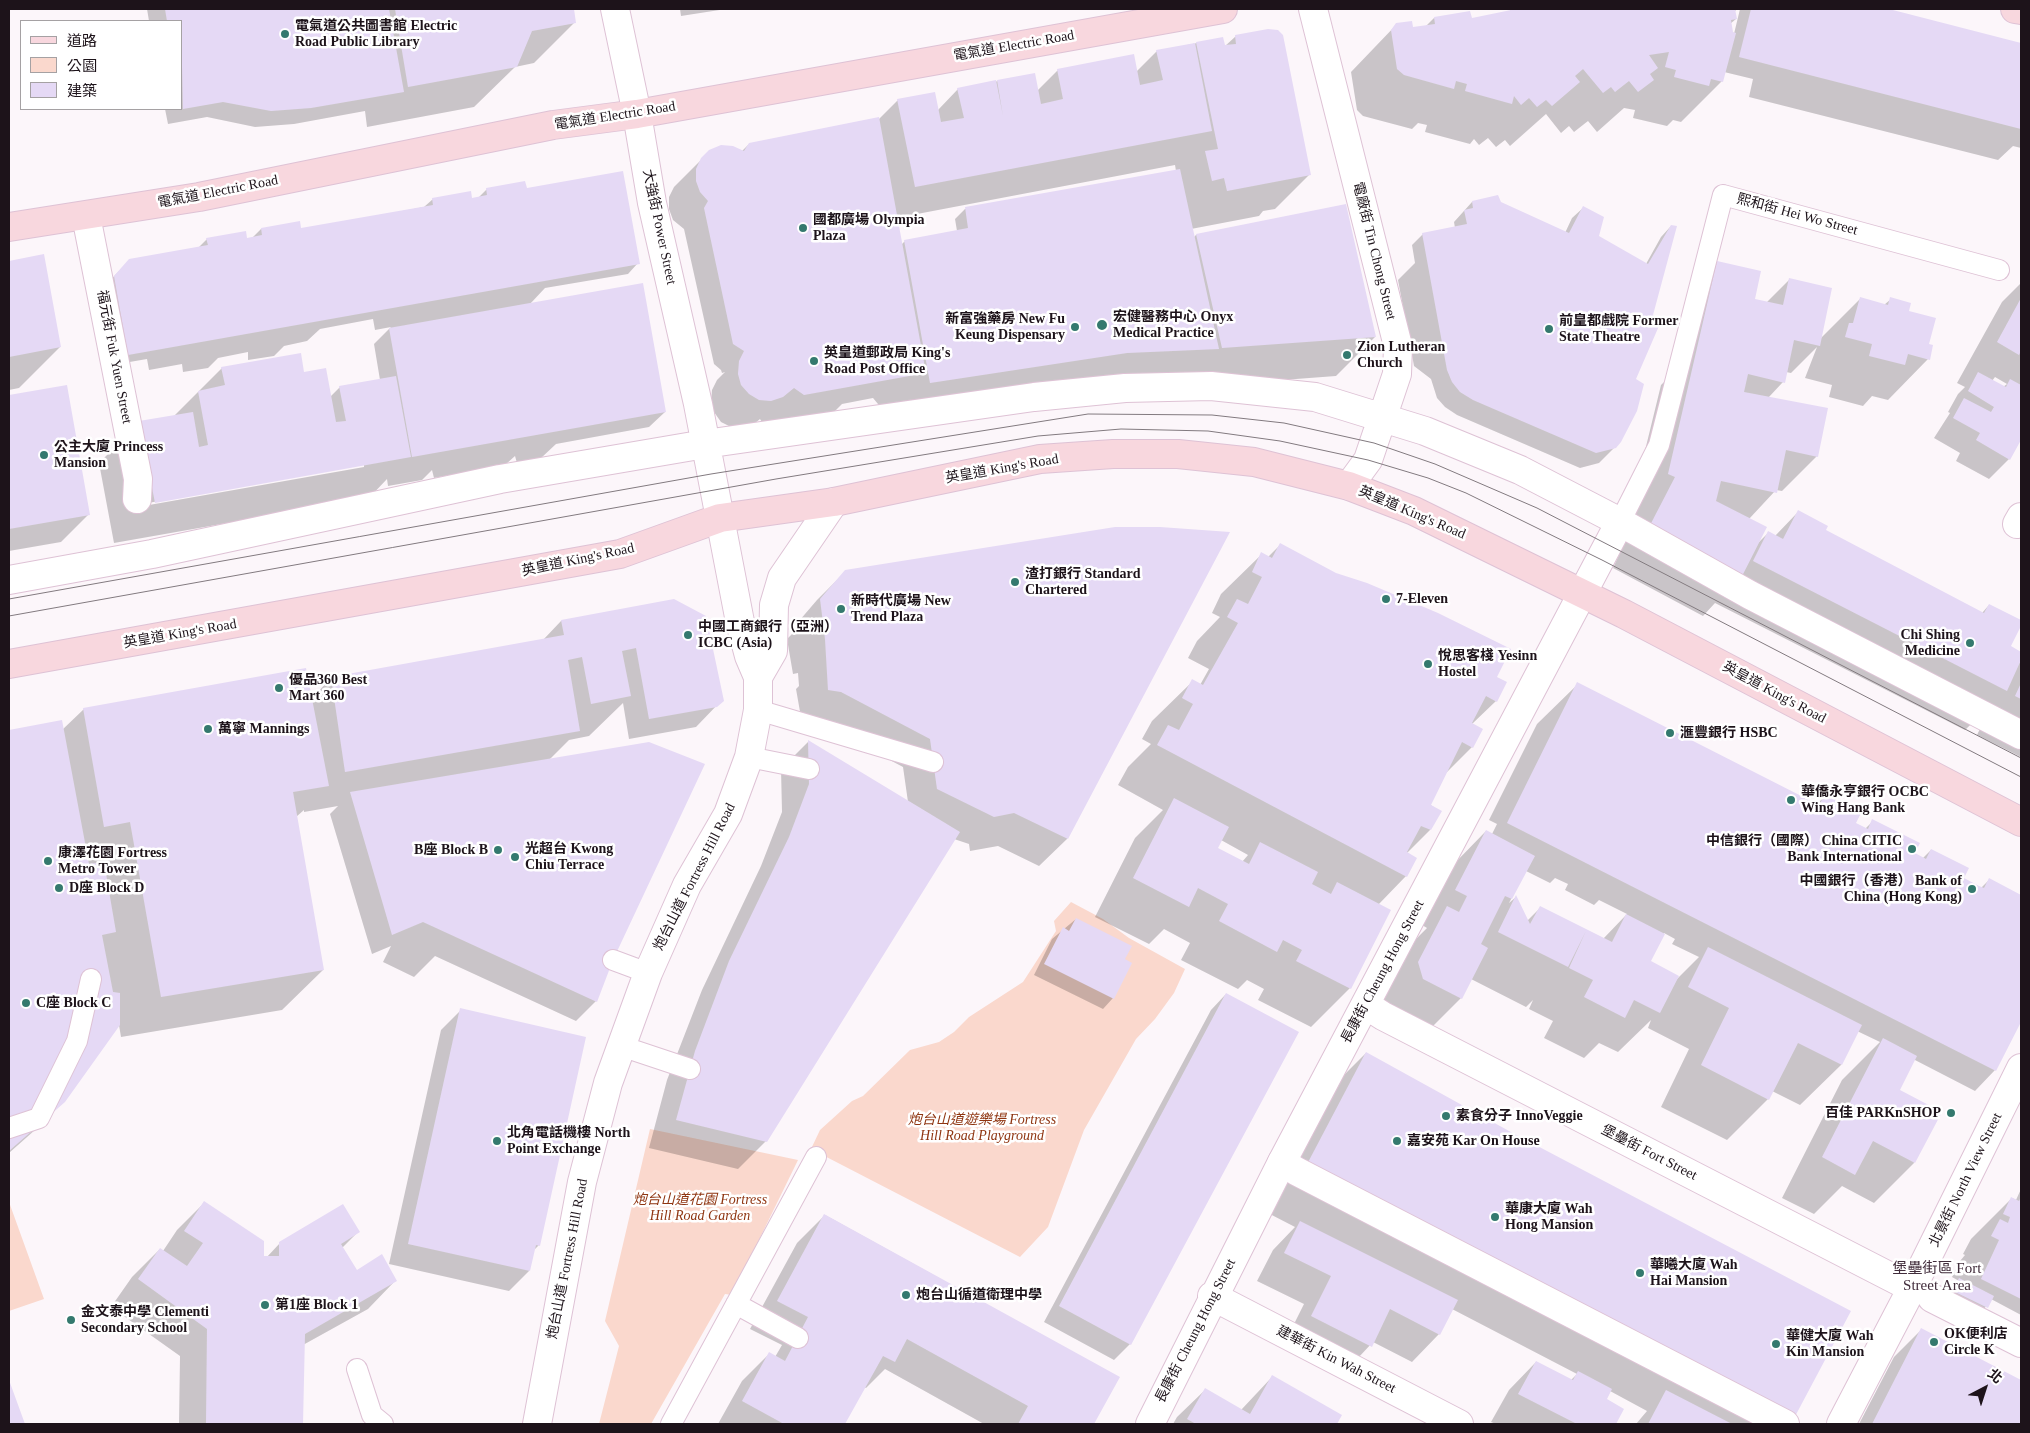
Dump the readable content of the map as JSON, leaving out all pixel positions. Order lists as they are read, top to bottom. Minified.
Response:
{"streets":{"main road":["電氣道 Electric Road","英皇道 King's Road"],"street":["大強街 Power Street","電廠街 Tin Chong Street","福元街 Fuk Yuen Street","炮台山道 Fortress Hill Road","長康街 Cheung Hong Street","堡壘街 Fort Street","北景街 North View Street","建華街 Kin Wah Street"],"lane":["熙和街 Hei Wo Street"]},"crossings":[["電氣道 Electric Road","大強街 Power Street"],["電氣道 Electric Road","福元街 Fuk Yuen Street"],["熙和街 Hei Wo Street","長康街 Cheung Hong Street"],["大強街 Power Street","炮台山道 Fortress Hill Road"],["電廠街 Tin Chong Street","英皇道 King's Road"],["英皇道 King's Road","炮台山道 Fortress Hill Road"],["英皇道 King's Road","長康街 Cheung Hong Street"],["長康街 Cheung Hong Street","堡壘街 Fort Street"],["長康街 Cheung Hong Street","建華街 Kin Wah Street"],["堡壘街 Fort Street","北景街 North View Street"]],"districts":["堡壘街區 Fort Street Area"],"parks":["炮台山道遊樂場 Fortress Hill Road Playground","炮台山道花園 Fortress Hill Road Garden"],"places":["電氣道公共圖書館 Electric Road Public Library","國都廣場 Olympia Plaza","宏健醫務中心 Onyx Medical Practice","新富強藥房 New Fu Keung Dispensary","前皇都戲院 Former State Theatre","Zion Lutheran Church","英皇道郵政局 King's Road Post Office","公主大廈 Princess Mansion","渣打銀行 Standard Chartered","7-Eleven","新時代廣場 New Trend Plaza","中國工商銀行（亞洲） ICBC (Asia)","Chi Shing Medicine","悅思客棧 Yesinn Hostel","優品360 Best Mart 360","萬寧 Mannings","滙豐銀行 HSBC","華僑永亨銀行 OCBC Wing Hang Bank","中信銀行（國際） China CITIC Bank International","B座 Block B","光超台 Kwong Chiu Terrace","康澤花園 Fortress Metro Tower","D座 Block D","中國銀行（香港） Bank of China (Hong Kong)","C座 Block C","百佳 PARKnSHOP","素食分子 InnoVeggie","北角電話機樓 North Point Exchange","嘉安苑 Kar On House","華康大廈 Wah Hong Mansion","華曦大廈 Wah Hai Mansion","炮台山循道衛理中學","第1座 Block 1","金文泰中學 Clementi Secondary School","OK便利店 Circle K","華健大廈 Wah Kin Mansion"],"legend":["道路","公園","建築"],"north":"top right"}
